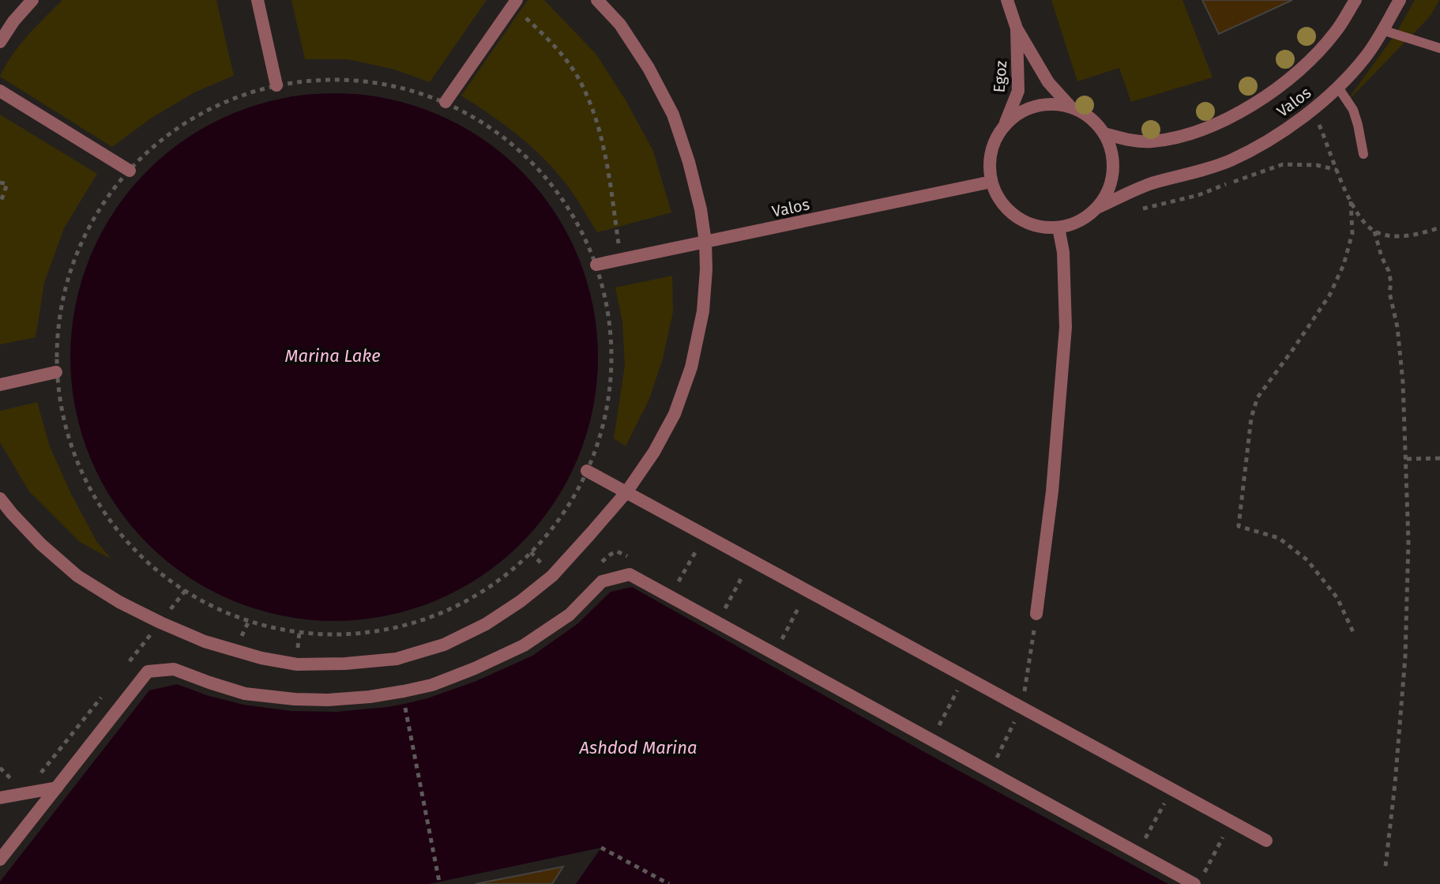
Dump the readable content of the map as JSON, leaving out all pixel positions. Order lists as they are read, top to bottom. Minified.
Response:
{"streets":{"street":["Egoz","Valos"]},"crossings":[["Egoz","Valos"]],"water":["Marina Lake","Ashdod Marina"]}
